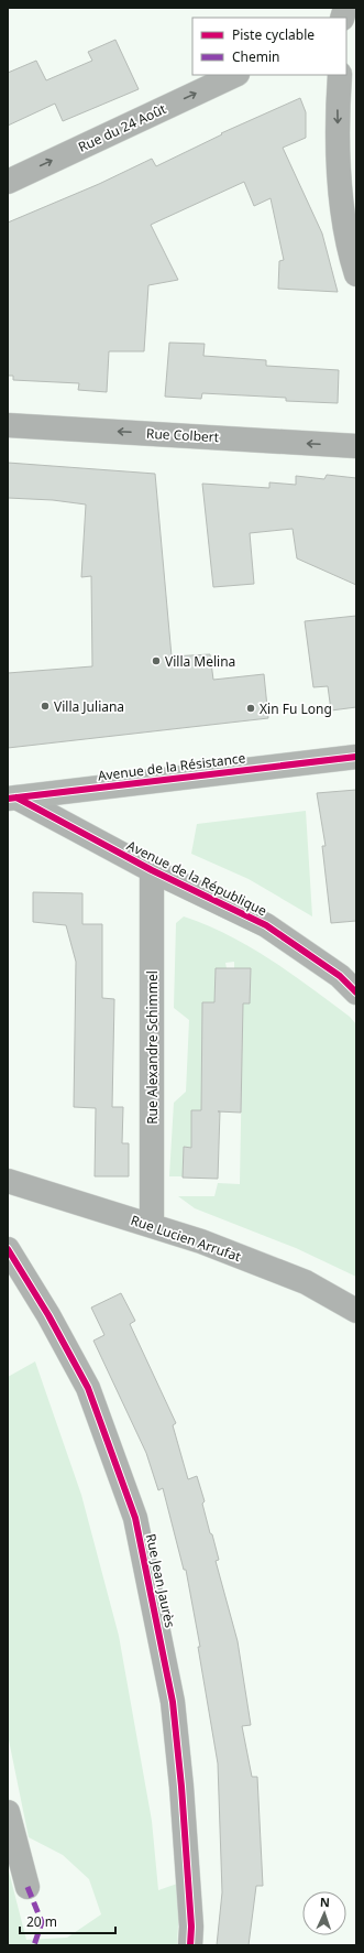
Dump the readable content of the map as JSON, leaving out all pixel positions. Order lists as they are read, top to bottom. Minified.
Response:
{"streets":{"main road":["Avenue de la Résistance"],"street":["Rue du 24 Août","Rue Colbert","Avenue de la République","Rue Alexandre Schimmel","Rue Lucien Arrufat","Rue Jean Jaurès"]},"crossings":[["Avenue de la Résistance","Avenue de la République"],["Avenue de la République","Rue Alexandre Schimmel"],["Rue Alexandre Schimmel","Rue Lucien Arrufat"]],"one_way":["Rue du 24 Août","Rue Colbert"],"places":["Villa Melina","Villa Juliana","Xin Fu Long"],"legend":["Piste cyclable","Chemin"],"scale_bar":"20 m","north":"top"}
